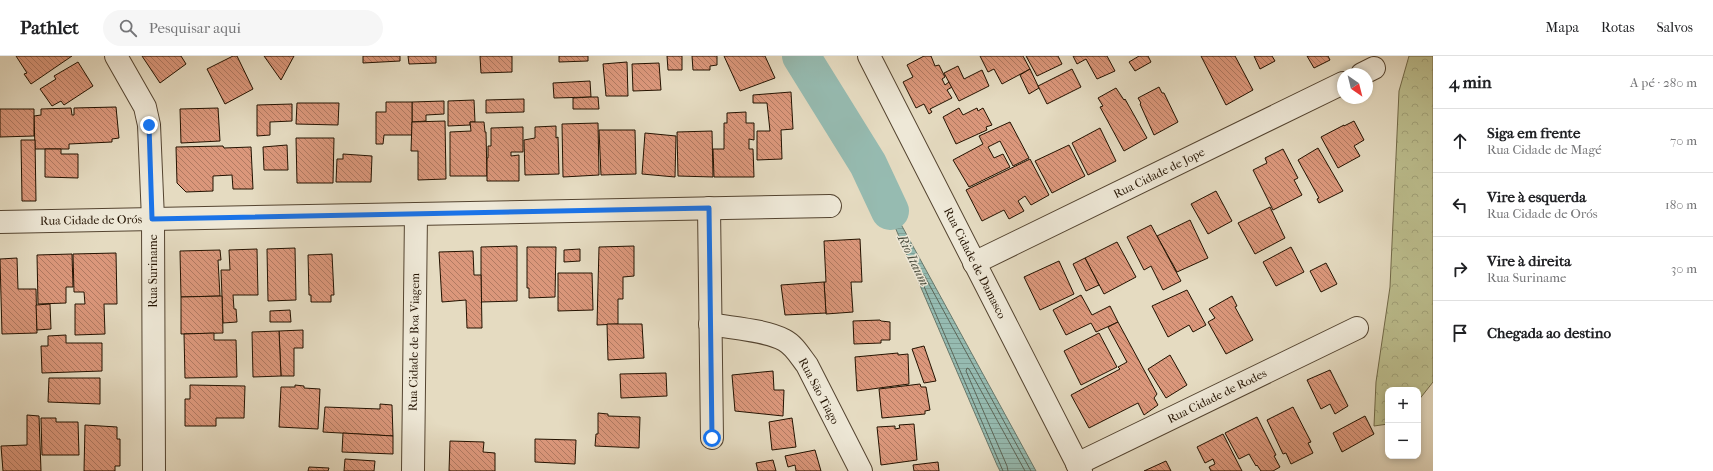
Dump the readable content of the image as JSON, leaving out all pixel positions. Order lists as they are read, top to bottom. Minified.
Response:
{"streets":{"street":["Rua Cidade de Jope","Rua Cidade de Orós","Rua Cidade de Damasco","Rua Suriname","Rua Cidade de Boa Viagem","Rua São Tiago","Rua Cidade de Rodes"]},"crossings":[["Rua Cidade de Jope","Rua Cidade de Damasco"],["Rua Cidade de Orós","Rua Suriname"],["Rua Cidade de Orós","Rua Cidade de Boa Viagem"],["Rua Cidade de Damasco","Rua Cidade de Rodes"]],"water":["Rio Itaum"],"north":"bottom right","page":{"header":"Pathlet","search":"Pesquisar aqui","nav":["Mapa","Rotas","Salvos"],"heading":["4 min","A pé · 280 m"],"list":[["Siga em frente","Rua Cidade de Magé","70 m"],["Vire à esquerda","Rua Cidade de Orós","180 m"],["Vire à direita","Rua Suriname","30 m"],"Chegada ao destino"],"map_buttons":["+","−"]}}
